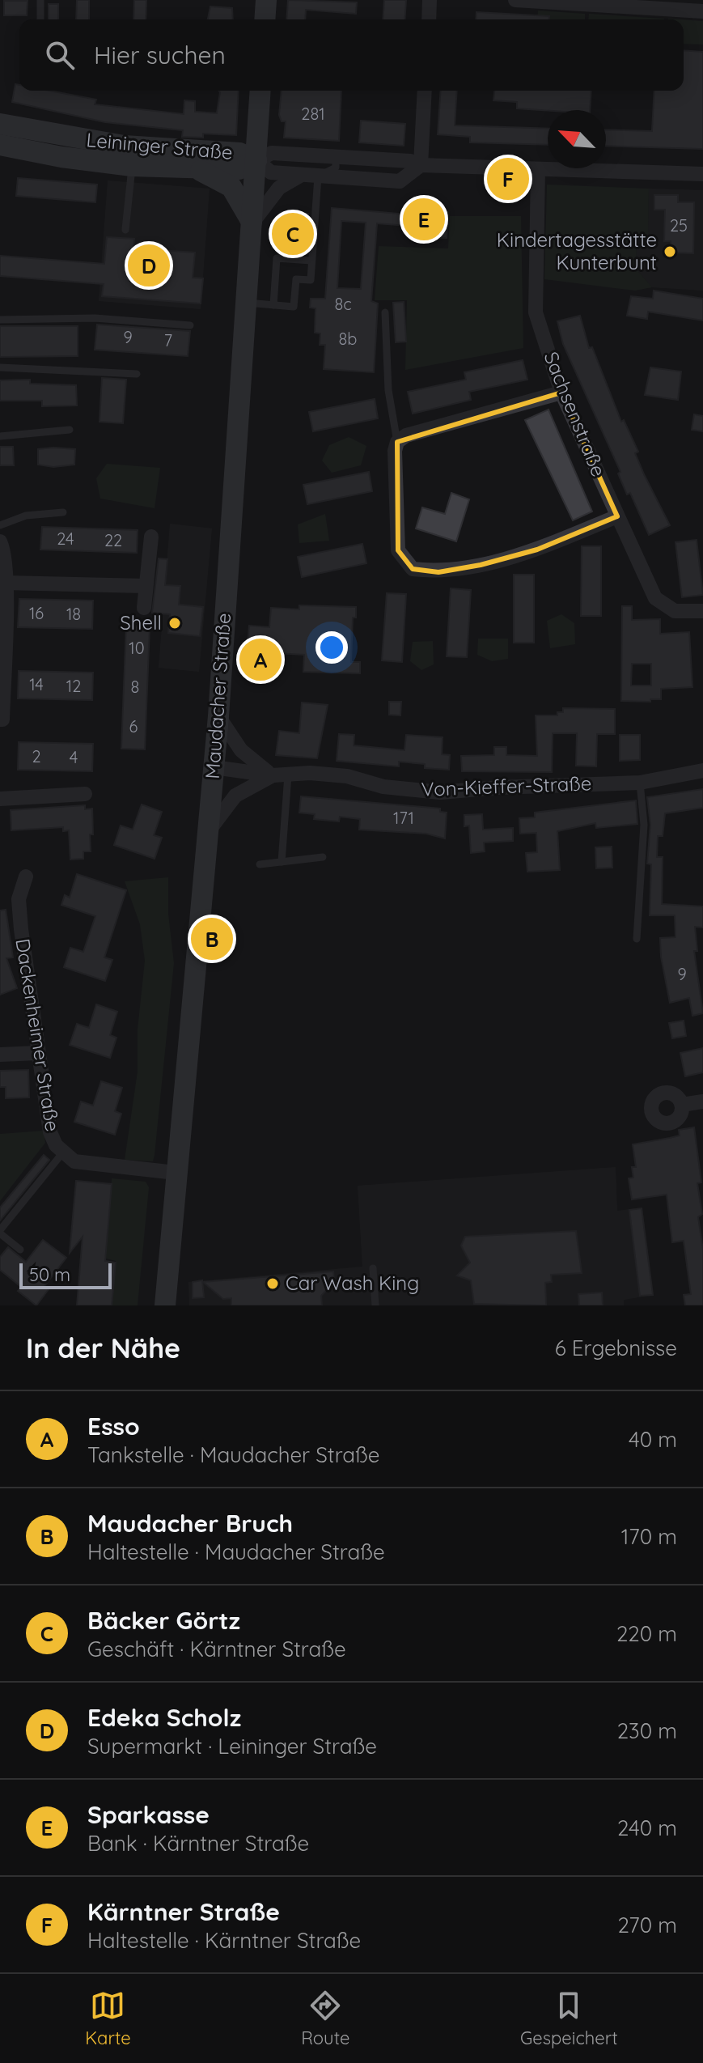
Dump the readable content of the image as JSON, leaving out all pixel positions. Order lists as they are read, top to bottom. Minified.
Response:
{"streets":{"street":["Leininger Straße","Sachsenstraße","Maudacher Straße","Von-Kieffer-Straße","Dackenheimer Straße"]},"crossings":[["Leininger Straße","Maudacher Straße"],["Maudacher Straße","Von-Kieffer-Straße"],["Maudacher Straße","Dackenheimer Straße"]],"places":["Kindertagesstätte Kunterbunt","Shell","Car Wash King"],"house_numbers":["281","25","8c","9","8b","7","24","22","16","18","10","14","12","8","6","2","4","171","9"],"scale_bar":"50 m","north":"top left","page":{"search":"Hier suchen","pins":["F","E","C","D","A","B"],"scale":"50 m","heading":["In der Nähe","6 Ergebnisse"],"list":[{"mark":"A","name":"Esso","note":"Tankstelle · Maudacher Straße","value":"40 m"},{"mark":"B","name":"Maudacher Bruch","note":"Haltestelle · Maudacher Straße","value":"170 m"},{"mark":"C","name":"Bäcker Görtz","note":"Geschäft · Kärntner Straße","value":"220 m"},{"mark":"D","name":"Edeka Scholz","note":"Supermarkt · Leininger Straße","value":"230 m"},{"mark":"E","name":"Sparkasse","note":"Bank · Kärntner Straße","value":"240 m"},{"mark":"F","name":"Kärntner Straße","note":"Haltestelle · Kärntner Straße","value":"270 m"}],"nav":["Karte","Route","Gespeichert"]}}
